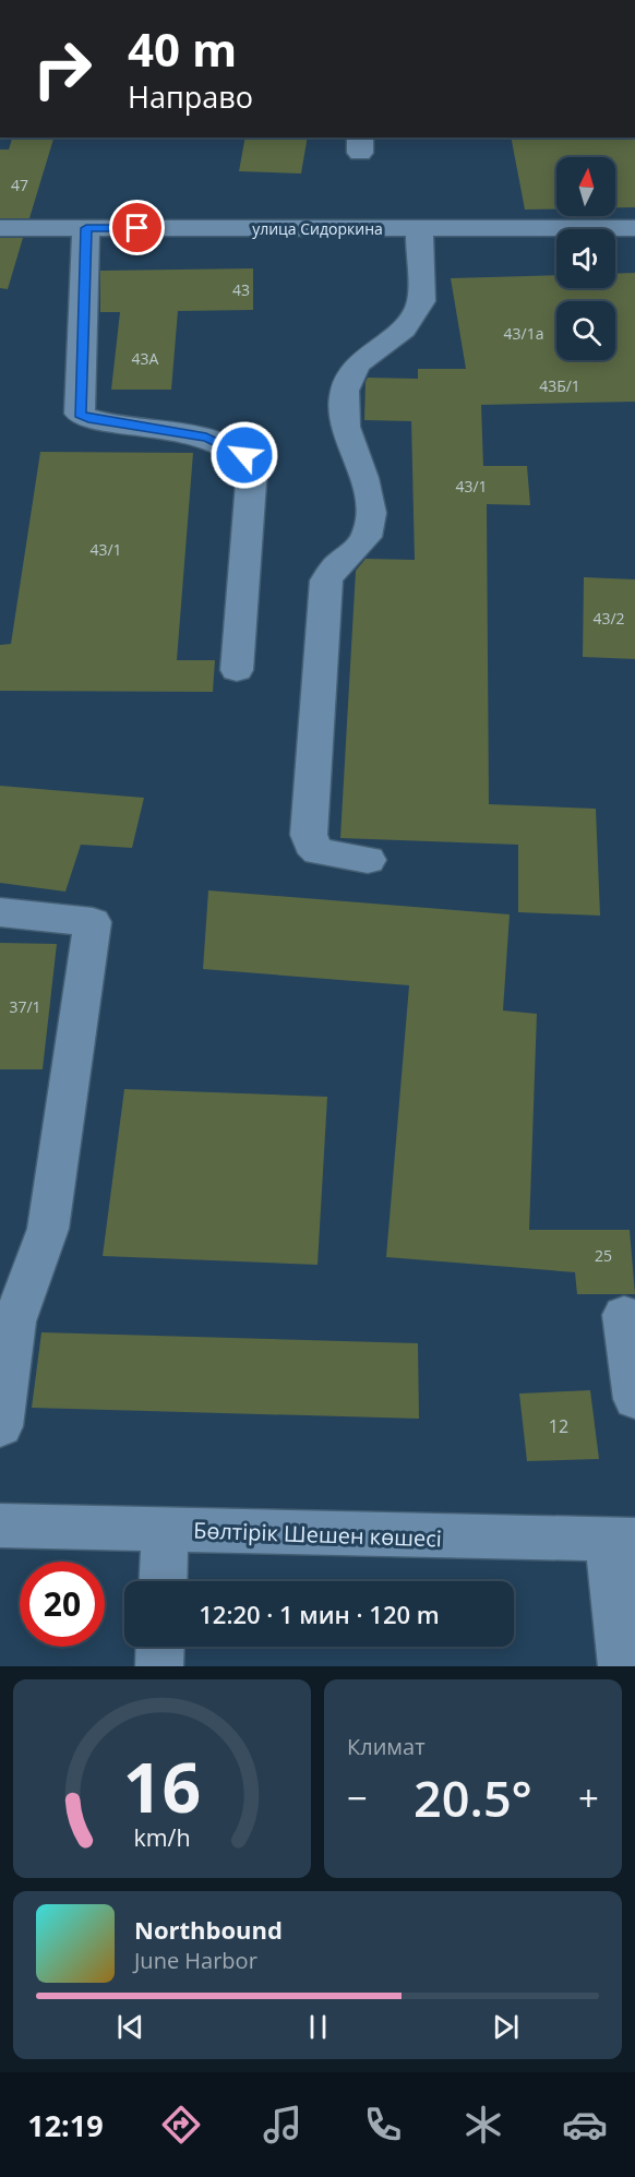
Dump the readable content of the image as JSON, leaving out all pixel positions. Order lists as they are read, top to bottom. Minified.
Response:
{"streets":{"street":["улица Сидоркина","Бөлтірік Шешен көшесі"]},"house_numbers":["47","43","43/1а","43А","43Б/1","43/1","43/1","43/2","37/1","25","12"],"north":"top","page":{"turn":["40 m","Направо"],"limit":"20","trip":"12:20 · 1 мин · 120 m","tile":"Климат","heat":["−","20.5°","+"],"song":["Northbound","June Harbor"],"tabs":"12:19","gauge":["16","km/h"]}}
